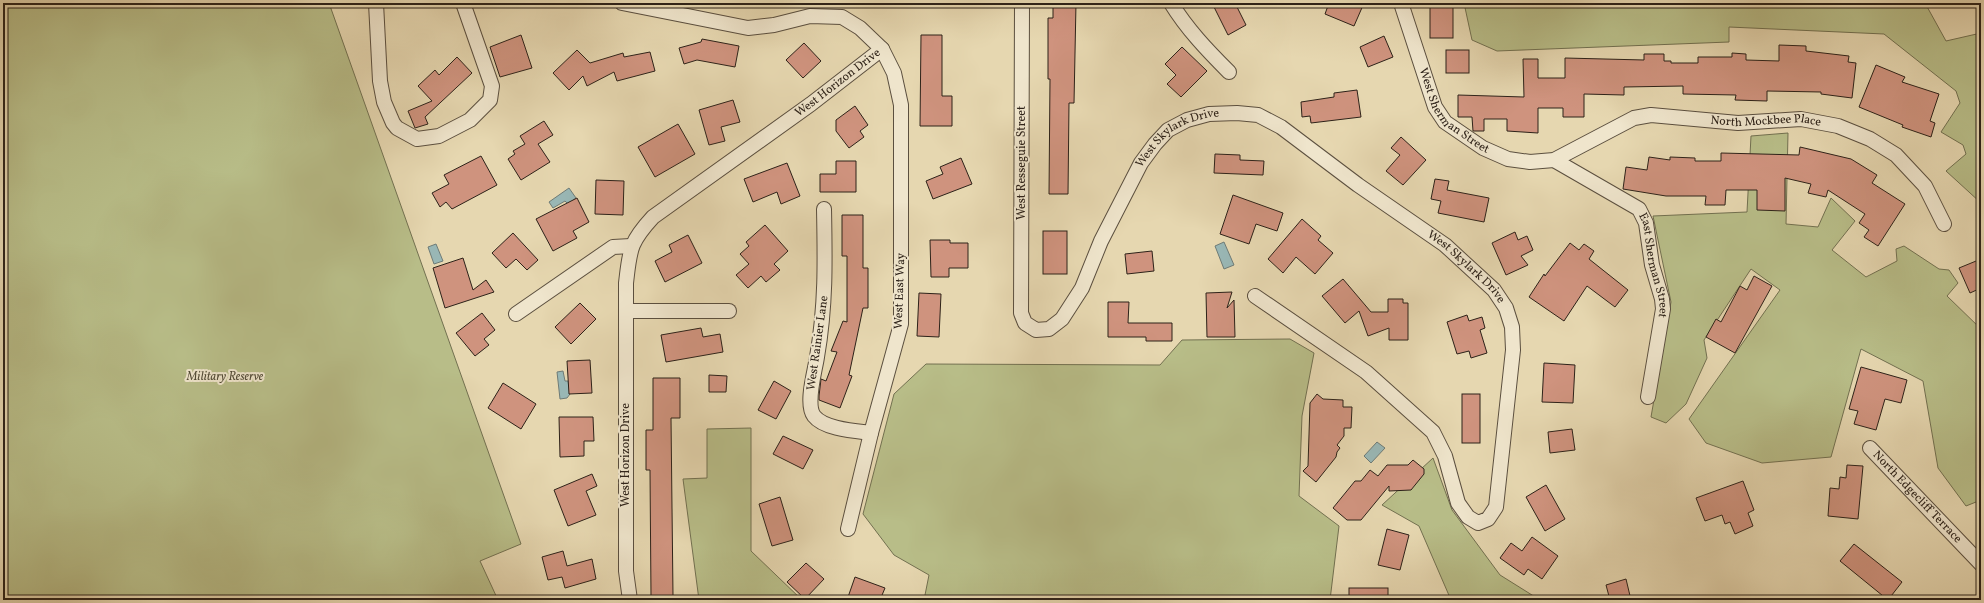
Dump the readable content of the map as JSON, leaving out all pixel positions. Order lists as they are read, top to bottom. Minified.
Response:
{"streets":{"street":["West Horizon Drive","West Sherman Street","North Mockbee Place","West Skylark Drive","West Resseguie Street","East Sherman Street","West East Way","West Rainier Lane","North Edgecliff Terrace"]},"crossings":[["West Horizon Drive","West East Way"],["West Sherman Street","North Mockbee Place"],["West Sherman Street","East Sherman Street"],["North Mockbee Place","East Sherman Street"],["West Skylark Drive","West Resseguie Street"],["West East Way","West Rainier Lane"]],"parks":["Military Reserve"]}
